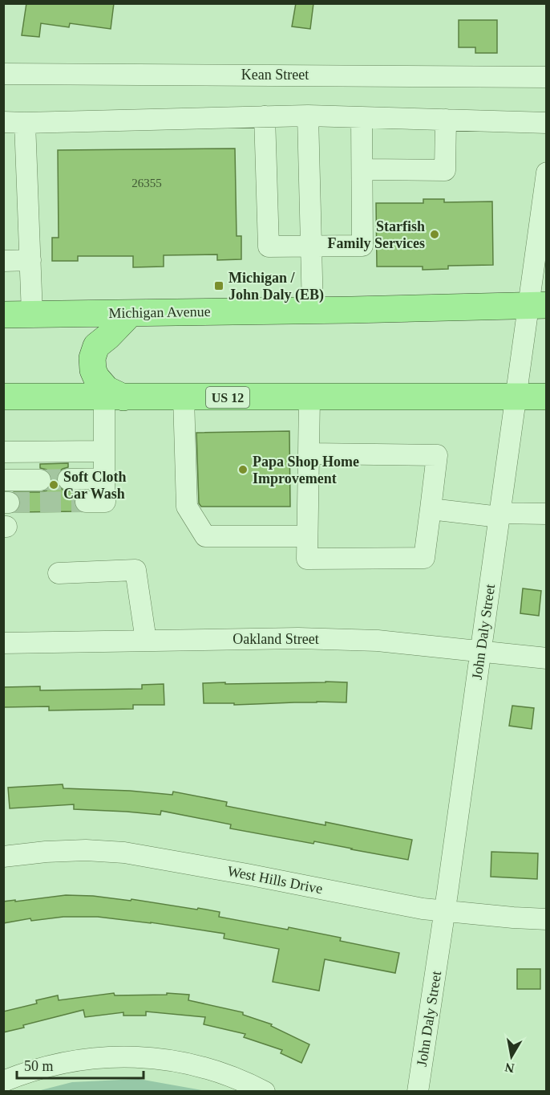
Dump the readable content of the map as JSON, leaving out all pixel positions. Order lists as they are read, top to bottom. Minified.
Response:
{"streets":{"main road":["Michigan Avenue","US 12"],"street":["Kean Street","John Daly Street","Oakland Street","West Hills Drive"]},"crossings":[["Michigan Avenue","John Daly Street"],["US 12","John Daly Street"],["John Daly Street","Oakland Street"],["John Daly Street","West Hills Drive"]],"places":{"other":["Starfish Family Services","Papa Shop Home Improvement","Soft Cloth Car Wash"],"transit":["Michigan / John Daly (EB)"]},"house_numbers":["26355"],"scale_bar":"50 m","north":"bottom"}
